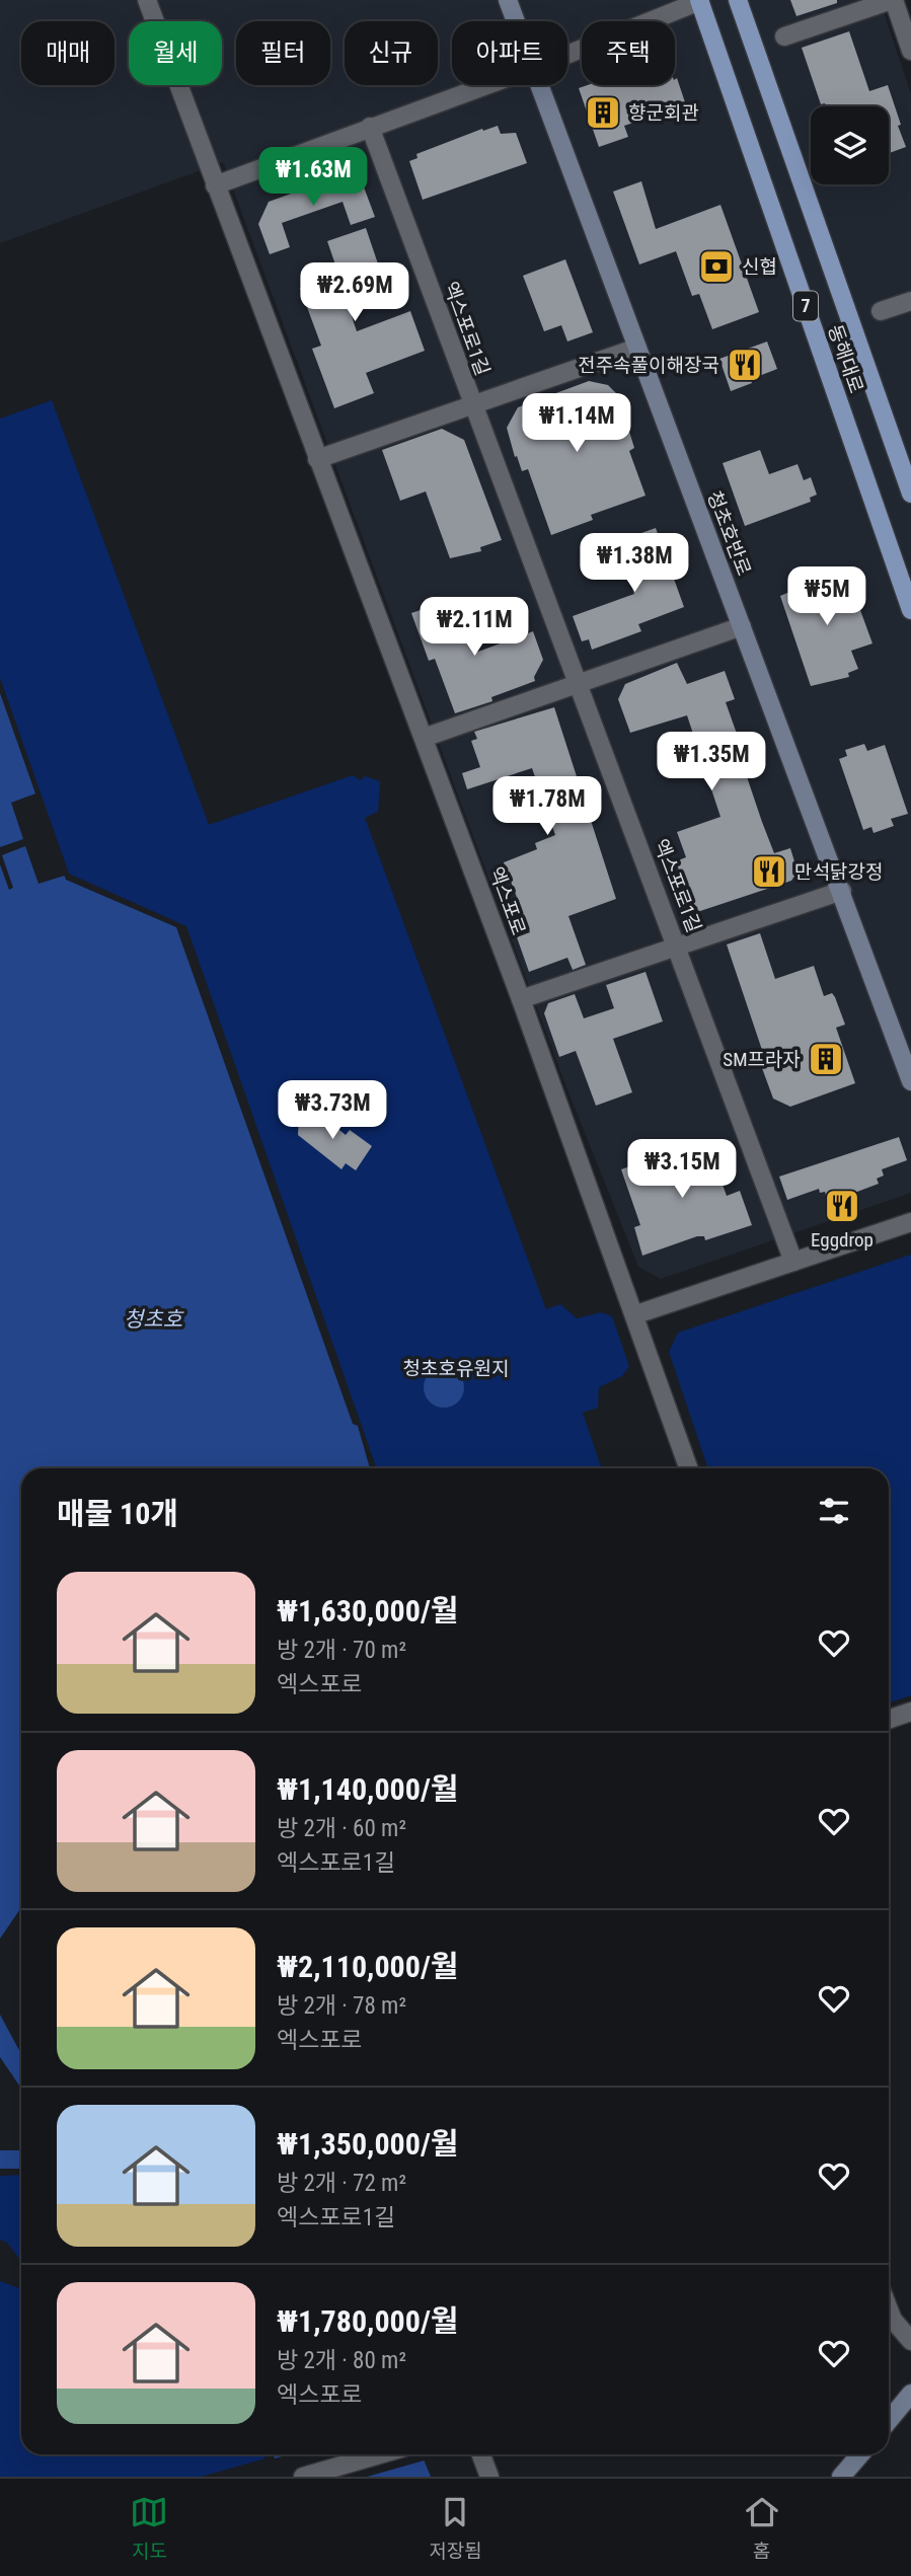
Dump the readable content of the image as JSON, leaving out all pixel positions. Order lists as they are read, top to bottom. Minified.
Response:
{"streets":{"main road":["7","동해대로"],"street":["엑스포로1길","청초호반로","엑스포로"]},"water":["청초호"],"parks":["청초호유원지"],"places":{"building":["향군회관","SM프라자"],"bank":["신협"],"restaurant":["전주속풀이해장국","만석닭강정","Eggdrop"]},"page":{"chip":["매매","월세","필터","신규","아파트","주택"],"price":["₩1.63M","₩2.69M","₩1.14M","₩1.38M","₩5M","₩2.11M","₩1.35M","₩1.78M","₩3.73M","₩3.15M"],"heading":"매물 10개","list":[{"name":"₩1,630,000/월","note":"방 2개 · 70 m² · 엑스포로"},{"name":"₩1,140,000/월","note":"방 2개 · 60 m² · 엑스포로1길"},{"name":"₩2,110,000/월","note":"방 2개 · 78 m² · 엑스포로"},{"name":"₩1,350,000/월","note":"방 2개 · 72 m² · 엑스포로1길"},{"name":"₩1,780,000/월","note":"방 2개 · 80 m² · 엑스포로"}],"tabs":["지도","저장됨","홈"]}}
